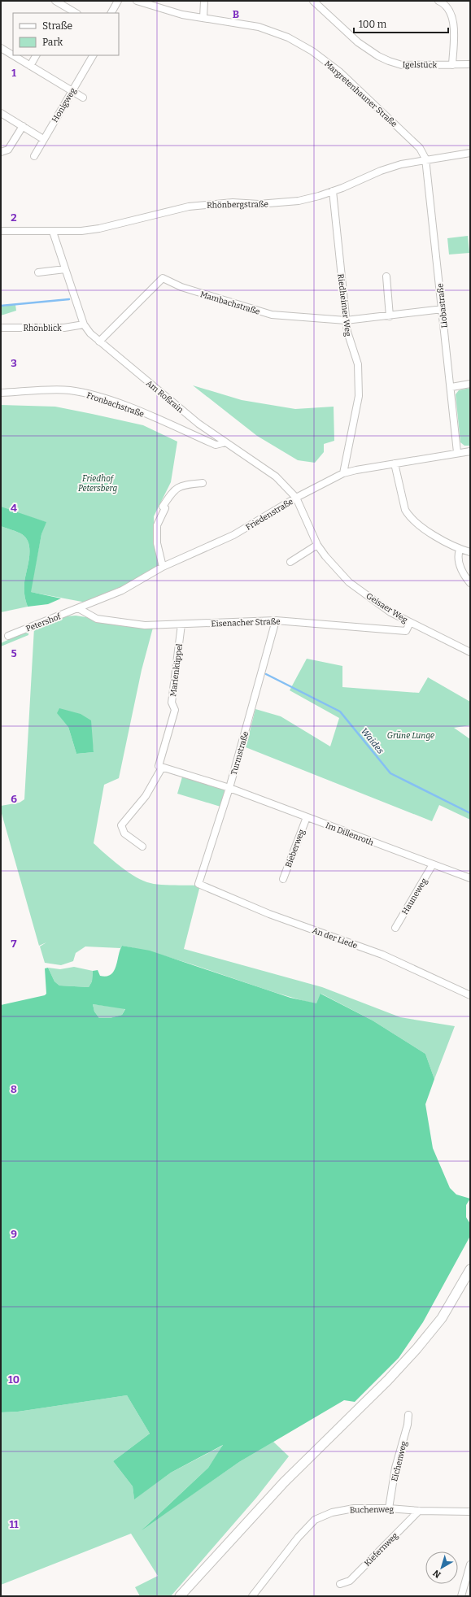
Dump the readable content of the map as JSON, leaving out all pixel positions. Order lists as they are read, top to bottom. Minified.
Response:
{"streets":{"street":["Igelstück","Margretenhauner Straße","Honigweg","Rhönbergstraße","Mambachstraße","Riedheimer Weg","Liobastraße","Rhönblick","Am Roßrain","Fronbachstraße","Friedenstraße","Geisaer Weg","Petershof","Eisenacher Straße","Marienküppel","Turmstraße","Im Dillenroth","Bieberweg","Hauneweg","An der Liede","Eichenweg","Buchenweg","Kiefernweg"]},"crossings":[["Margretenhauner Straße","Rhönbergstraße"],["Margretenhauner Straße","Liobastraße"],["Rhönbergstraße","Riedheimer Weg"],["Rhönbergstraße","Liobastraße"],["Rhönbergstraße","Am Roßrain"],["Mambachstraße","Riedheimer Weg"],["Mambachstraße","Liobastraße"],["Mambachstraße","Am Roßrain"],["Riedheimer Weg","Friedenstraße"],["Liobastraße","Friedenstraße"],["Rhönblick","Am Roßrain"],["Am Roßrain","Fronbachstraße"],["Am Roßrain","Friedenstraße"],["Am Roßrain","Geisaer Weg"],["Friedenstraße","Geisaer Weg"],["Friedenstraße","Petershof"],["Friedenstraße","Eisenacher Straße"],["Geisaer Weg","Eisenacher Straße"],["Petershof","Eisenacher Straße"],["Eisenacher Straße","Marienküppel"],["Eisenacher Straße","Turmstraße"],["Turmstraße","Im Dillenroth"],["Turmstraße","An der Liede"],["Im Dillenroth","Bieberweg"],["Im Dillenroth","Hauneweg"],["Eichenweg","Buchenweg"],["Buchenweg","Kiefernweg"]],"water":["Waides"],"parks":["Friedhof Petersberg","Grüne Lunge"],"legend":["Straße","Park"],"scale_bar":"100 m","north":"bottom left","grid":{"columns":["B"],"rows":["1","2","3","4","5","6","7","8","9","10","11"]}}
